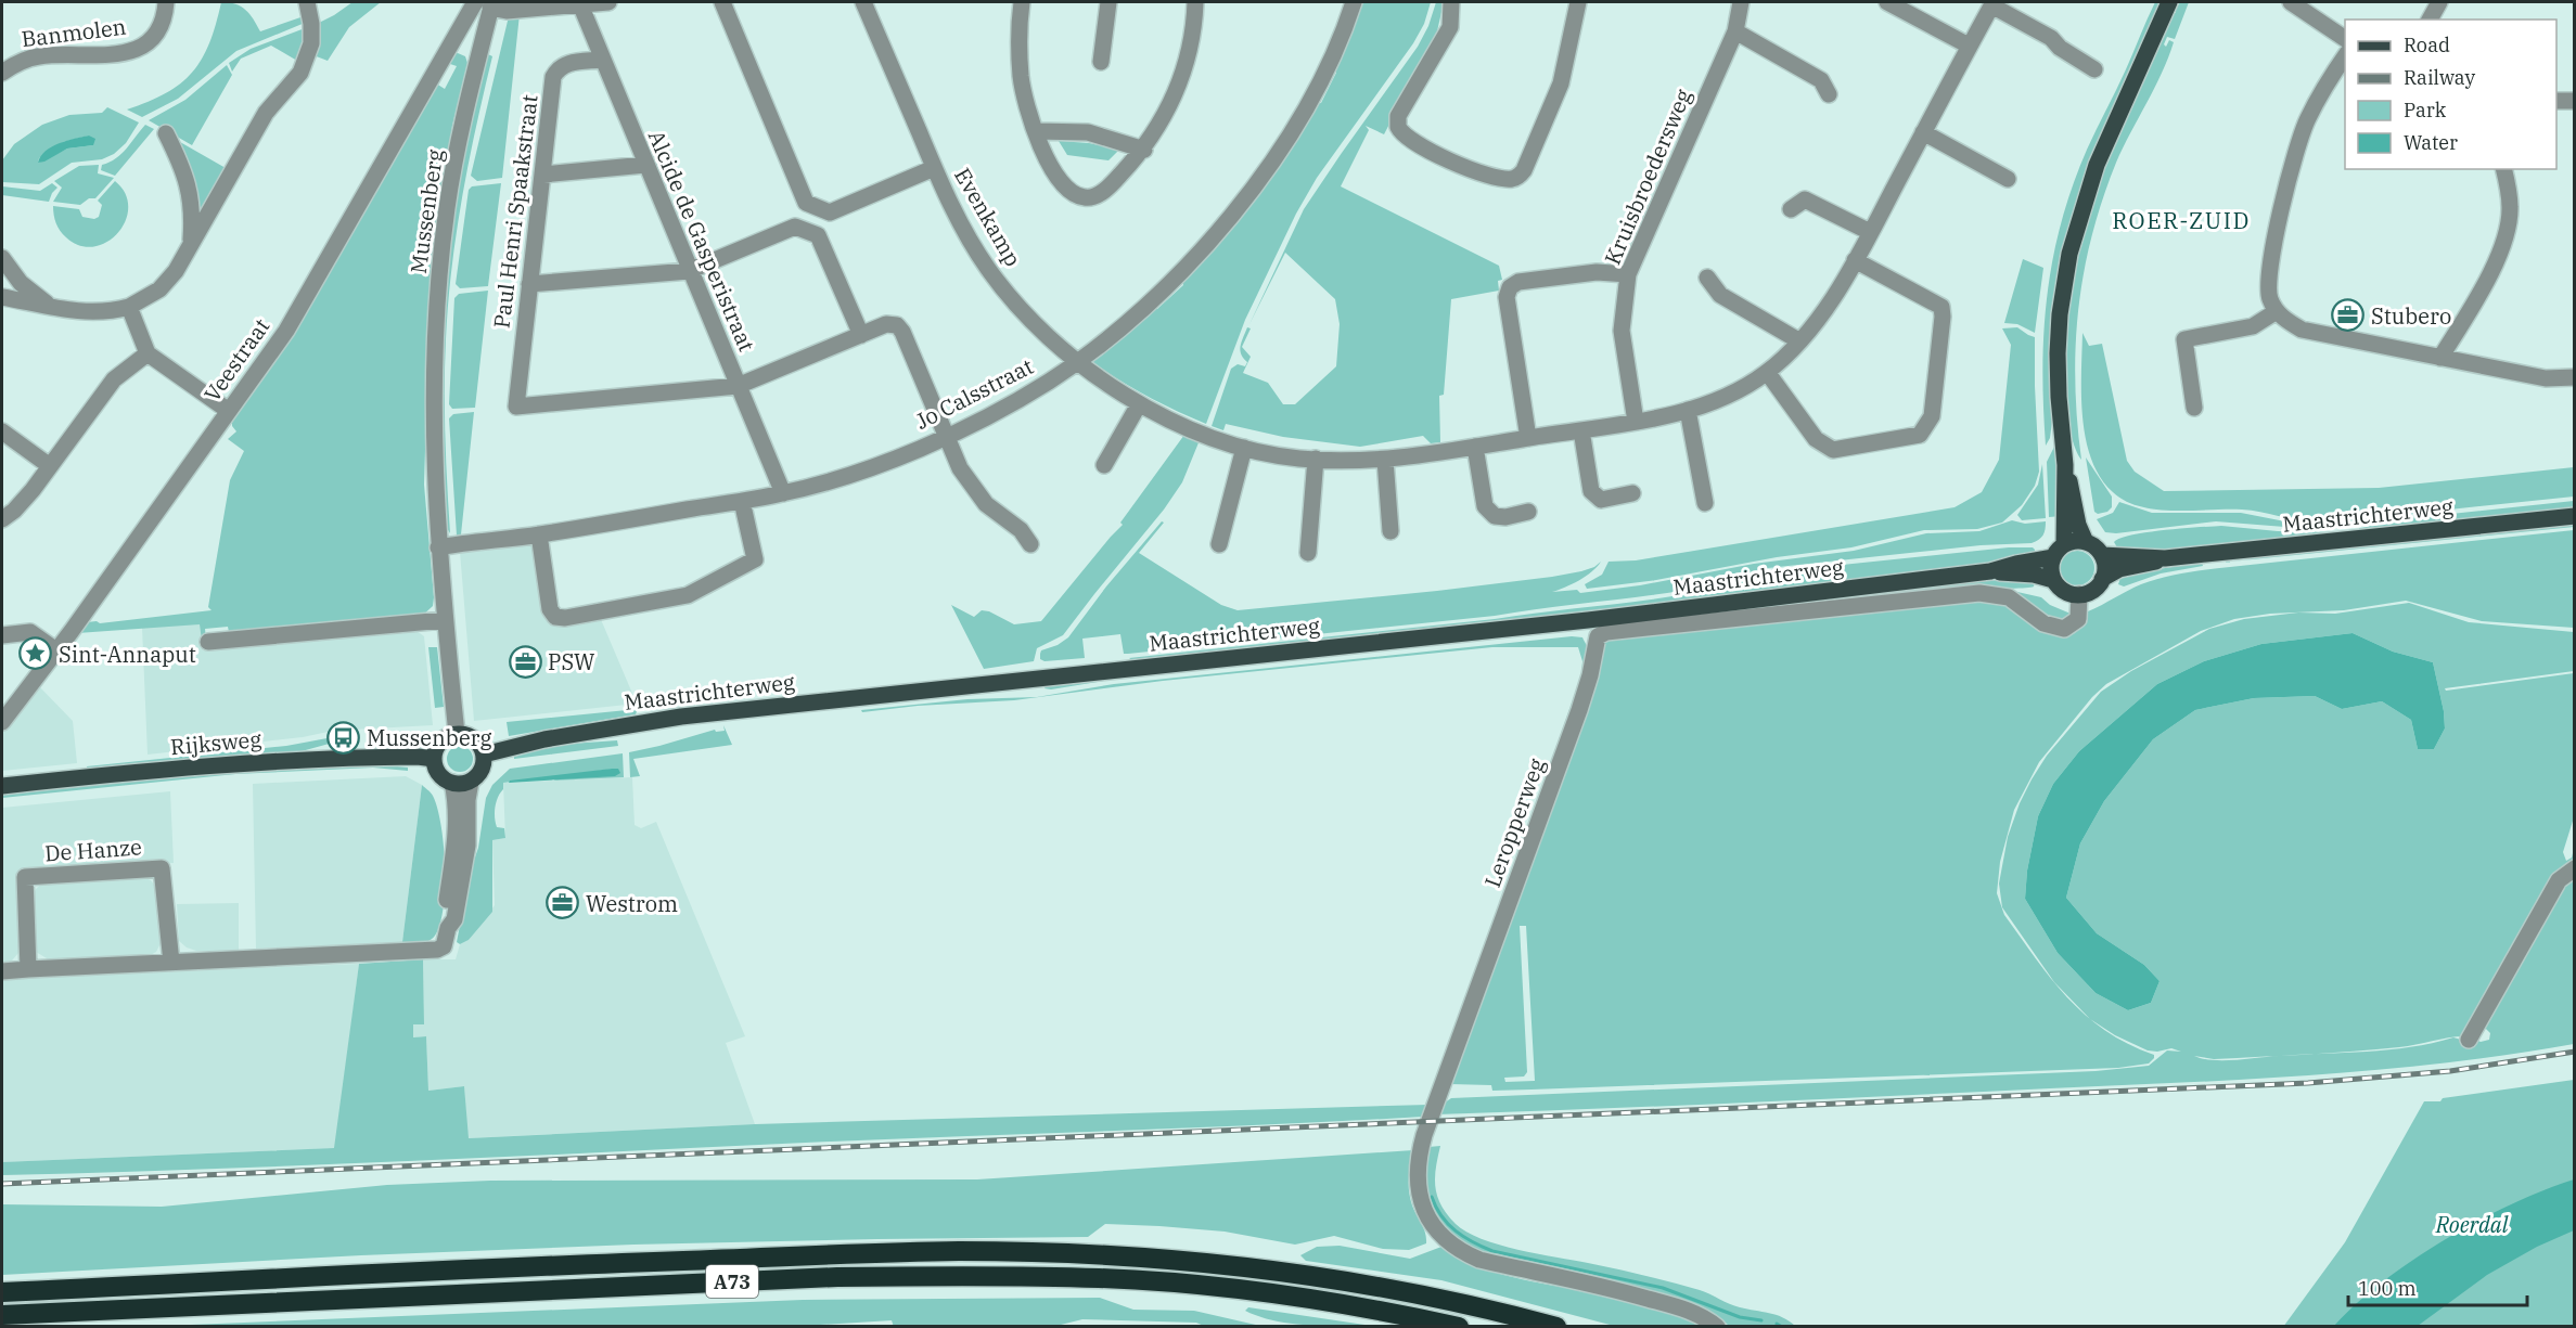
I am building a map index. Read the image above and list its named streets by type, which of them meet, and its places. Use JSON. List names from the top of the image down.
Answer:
{
  "streets": {
    "highway": ["A73"],
    "main road": ["Maastrichterweg", "Rijksweg"],
    "street": [
      "Banmolen",
      "Kruisbroedersweg",
      "Mussenberg",
      "Paul Henri Spaakstraat",
      "Evenkamp",
      "Alcide de Gasperistraat",
      "Veestraat",
      "Jo Calsstraat",
      "Leropperweg",
      "De Hanze"
    ]
  },
  "crossings": [
    ["Kruisbroedersweg", "Evenkamp"],
    ["Mussenberg", "Veestraat"],
    ["Mussenberg", "Jo Calsstraat"],
    ["Mussenberg", "Maastrichterweg"],
    ["Mussenberg", "Rijksweg"],
    ["Paul Henri Spaakstraat", "Alcide de Gasperistraat"],
    ["Evenkamp", "Jo Calsstraat"],
    ["Alcide de Gasperistraat", "Jo Calsstraat"],
    ["Maastrichterweg", "Rijksweg"],
    ["Maastrichterweg", "Leropperweg"]
  ],
  "districts": ["ROER-ZUID"],
  "parks": ["Roerdal"],
  "places": {
    "office": ["Stubero", "PSW", "Westrom"],
    "place": ["Sint-Annaput"],
    "bus stop": ["Mussenberg"]
  },
  "legend": [
    "Road",
    "Railway",
    "Park",
    "Water"
  ],
  "scale_bar": "100 m"
}
